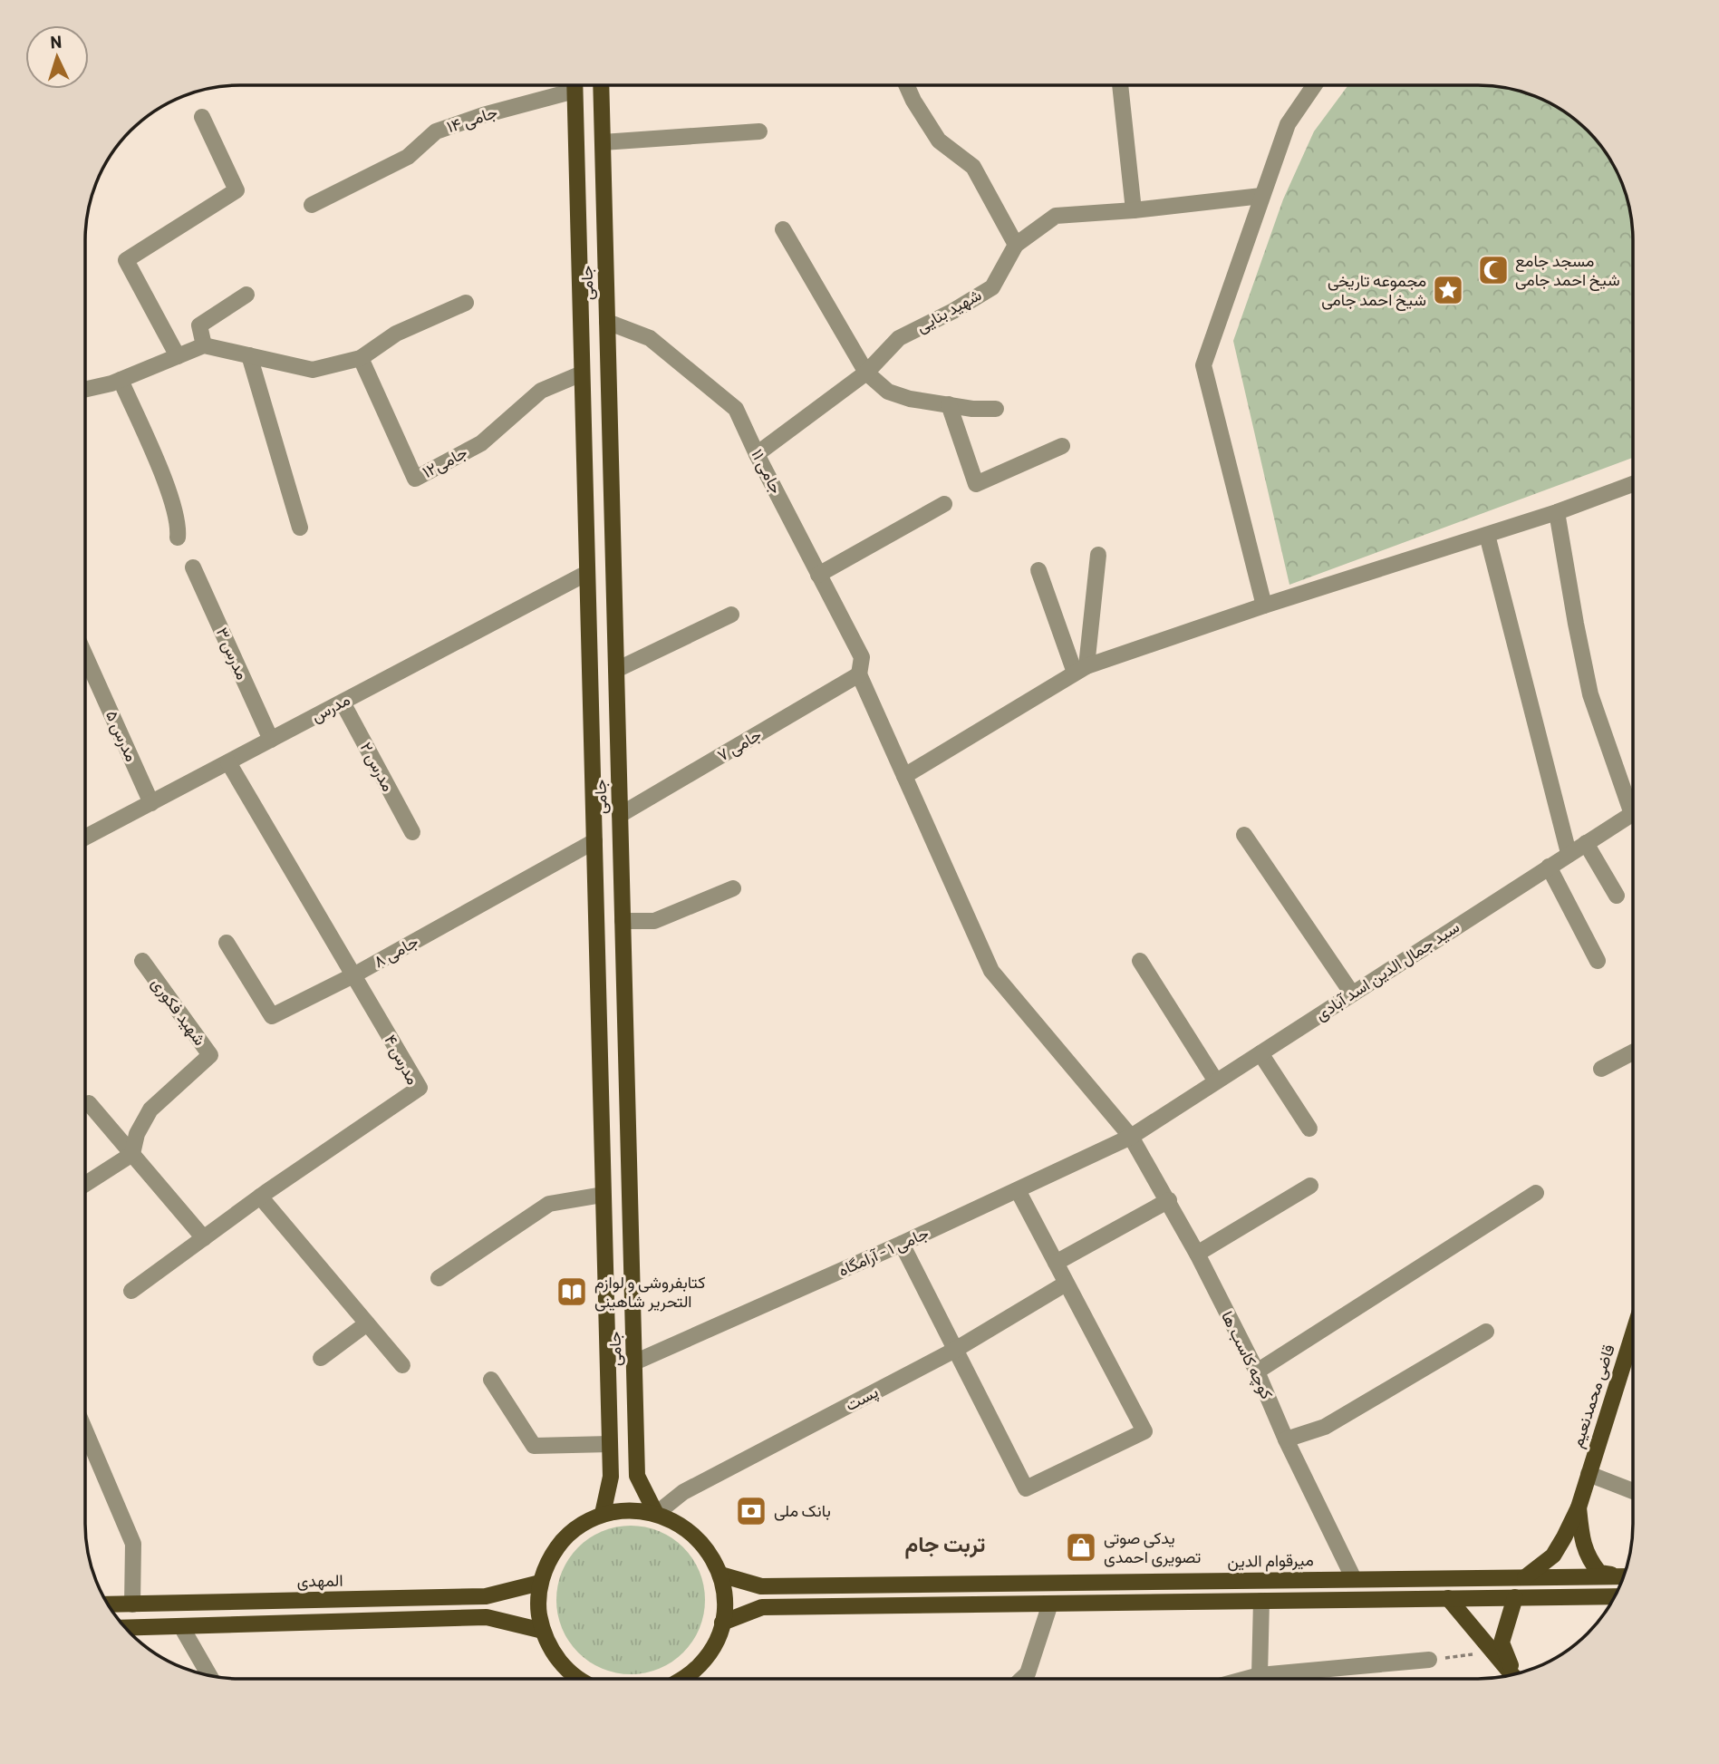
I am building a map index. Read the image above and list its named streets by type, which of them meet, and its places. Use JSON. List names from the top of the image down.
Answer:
{
  "streets": {
    "main road": [
      "جامی",
      "قاضی محمدنعیم",
      "میرقوام الدین",
      "المهدی"
    ],
    "street": [
      "جامی ۱۴",
      "شهید بنایی",
      "جامی۱۲",
      "جامی ۱۱",
      "مدرس ۳",
      "مدرس",
      "مدرس ۵",
      "جامی ۷",
      "مدرس ۲",
      "جامی ۸",
      "سید جمال الدین اسد آبادی",
      "شهید فکوری",
      "مدرس ۴",
      "جامی ۱ - آرامگاه",
      "کوچه کاسب ها",
      "پست"
    ]
  },
  "crossings": [
    ["جامی", "جامی۱۲"],
    ["جامی", "جامی ۱۱"],
    ["جامی", "مدرس"],
    ["جامی", "جامی ۷"],
    ["جامی", "جامی ۸"],
    ["جامی", "جامی ۱ - آرامگاه"],
    ["جامی", "پست"],
    ["شهید بنایی", "جامی ۱۱"],
    ["جامی ۱۱", "جامی ۷"],
    ["جامی ۱۱", "کوچه کاسب ها"],
    ["مدرس ۳", "مدرس"],
    ["مدرس", "مدرس ۵"],
    ["مدرس", "مدرس ۲"],
    ["مدرس", "مدرس ۴"],
    ["جامی ۸", "مدرس ۴"],
    ["سید جمال الدین اسد آبادی", "جامی ۱ - آرامگاه"],
    ["سید جمال الدین اسد آبادی", "کوچه کاسب ها"],
    ["جامی ۱ - آرامگاه", "کوچه کاسب ها"],
    ["کوچه کاسب ها", "میرقوام الدین"],
    ["قاضی محمدنعیم", "میرقوام الدین"]
  ],
  "districts": ["تربت جام"],
  "places": {
    "mosque": ["مسجد جامع شیخ احمد جامی"],
    "place": ["مجموعه تاریخی شیخ احمد جامی"],
    "library": ["کتابفروشی و لوازم التحریر شاهینی"],
    "bank": ["بانک ملی"],
    "shop": ["یدکی صوتی تصویری احمدی"]
  },
  "north": "top"
}
